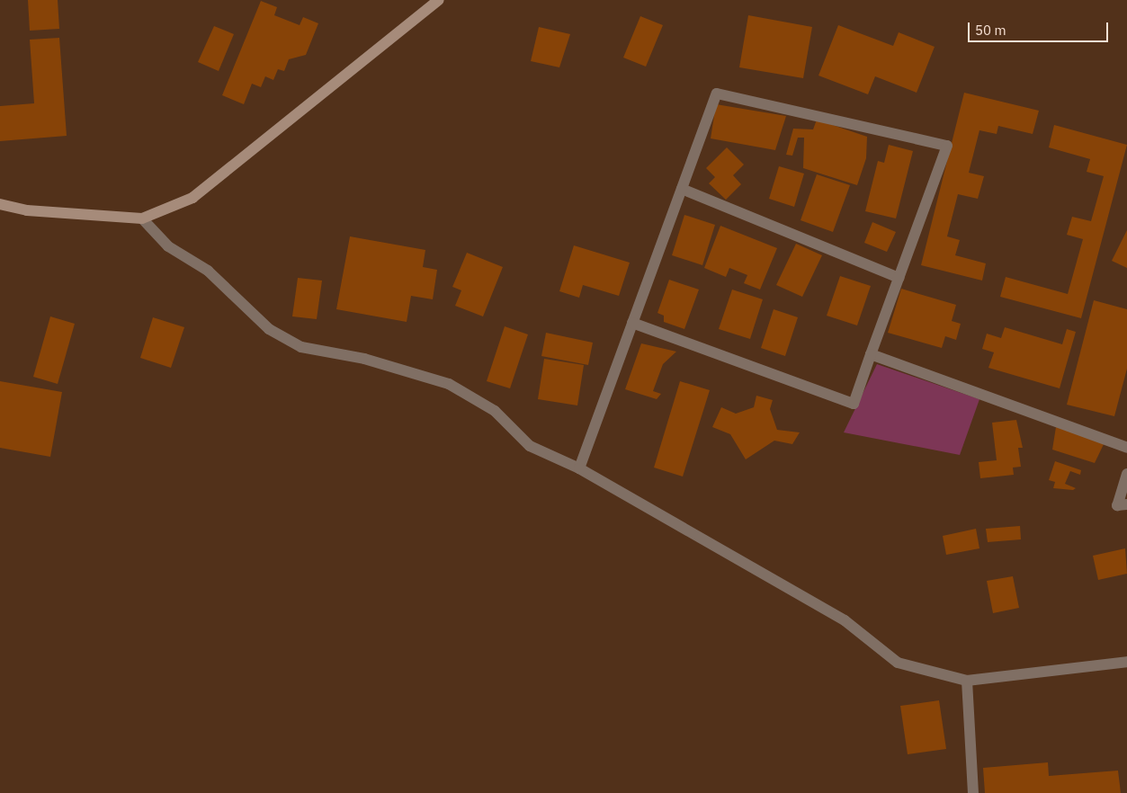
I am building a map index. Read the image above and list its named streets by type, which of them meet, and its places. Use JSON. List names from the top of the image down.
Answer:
{
  "scale_bar": "50 m"
}
